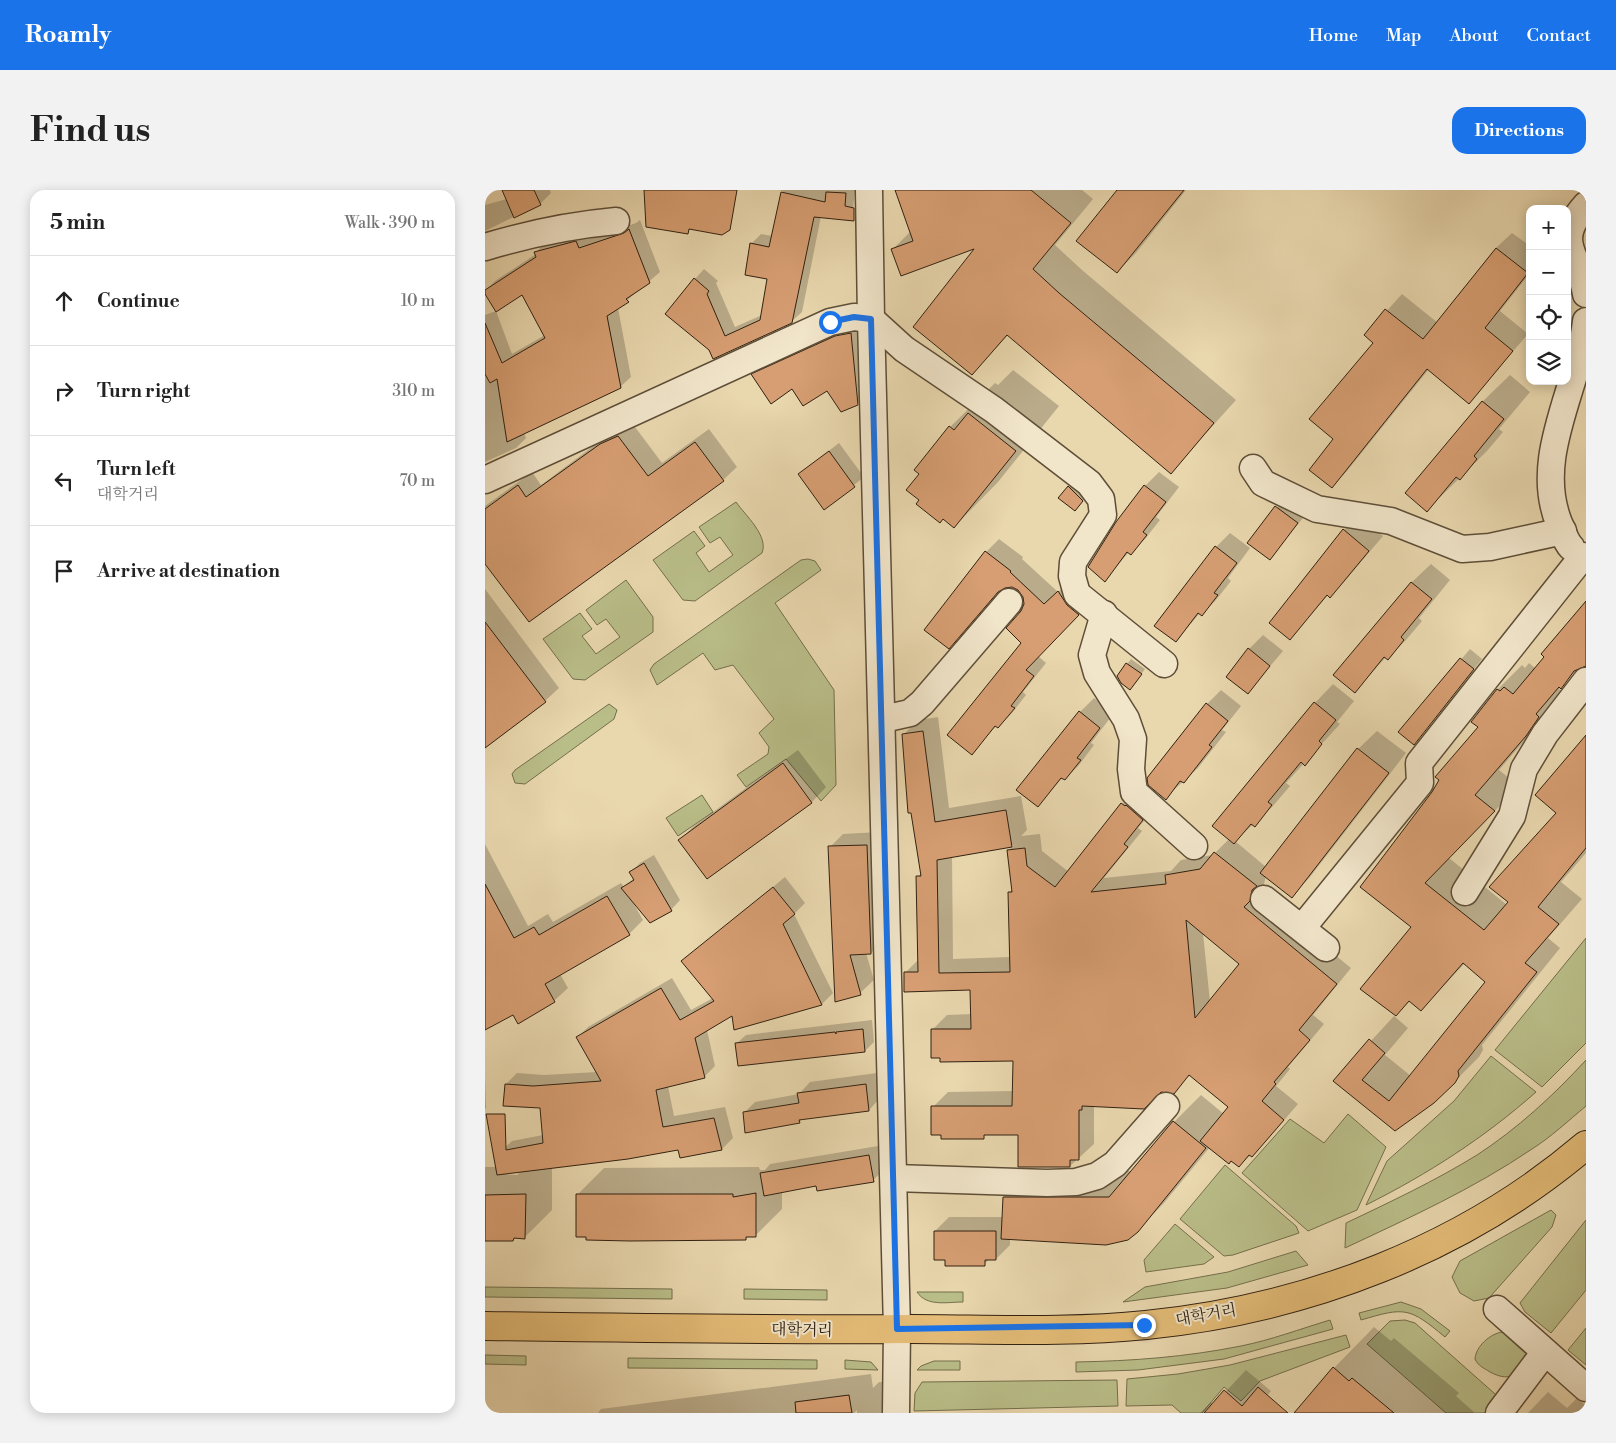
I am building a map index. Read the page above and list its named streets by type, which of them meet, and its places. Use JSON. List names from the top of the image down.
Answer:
{
  "streets": {
    "main road": ["대학거리"]
  },
  "page": {
    "header": "Roamly",
    "nav": [
      "Home",
      "Map",
      "About",
      "Contact"
    ],
    "buttons": "Directions",
    "title": "Find us",
    "heading": ["5 min", "Walk · 390 m"],
    "map_buttons": ["+", "−"],
    "list": [
      ["Continue", "10 m"],
      ["Turn right", "310 m"],
      ["Turn left", "대학거리", "70 m"],
      "Arrive at destination"
    ]
  }
}
